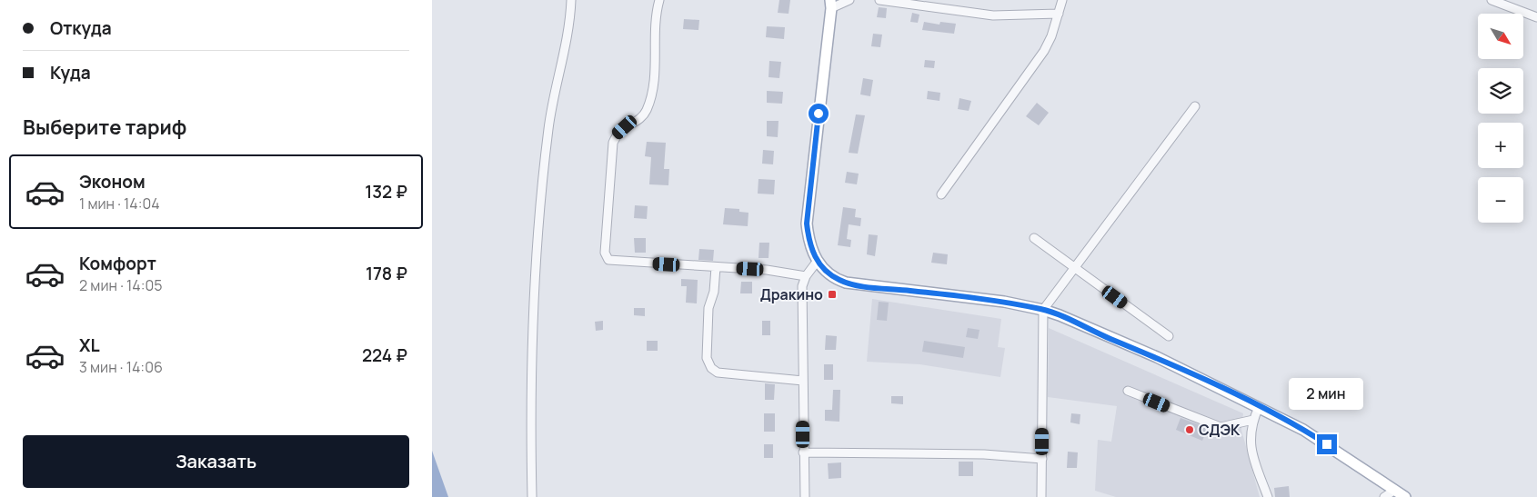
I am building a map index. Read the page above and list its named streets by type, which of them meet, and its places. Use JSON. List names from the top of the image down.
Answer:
{
  "places": {
    "transit": ["Дракино"],
    "other": ["СДЭК"]
  },
  "north": "bottom right",
  "page": {
    "banner": ["Откуда", "Куда"],
    "map_buttons": ["+", "−"],
    "heading": "Выберите тариф",
    "list": [
      {
        "name": "Эконом",
        "note": "1 мин · 14:04",
        "value": "132 ₽"
      },
      {
        "name": "Комфорт",
        "note": "2 мин · 14:05",
        "value": "178 ₽"
      },
      {
        "name": "XL",
        "note": "3 мин · 14:06",
        "value": "224 ₽"
      }
    ],
    "bubble": "2 мин",
    "buttons": "Заказать"
  }
}
